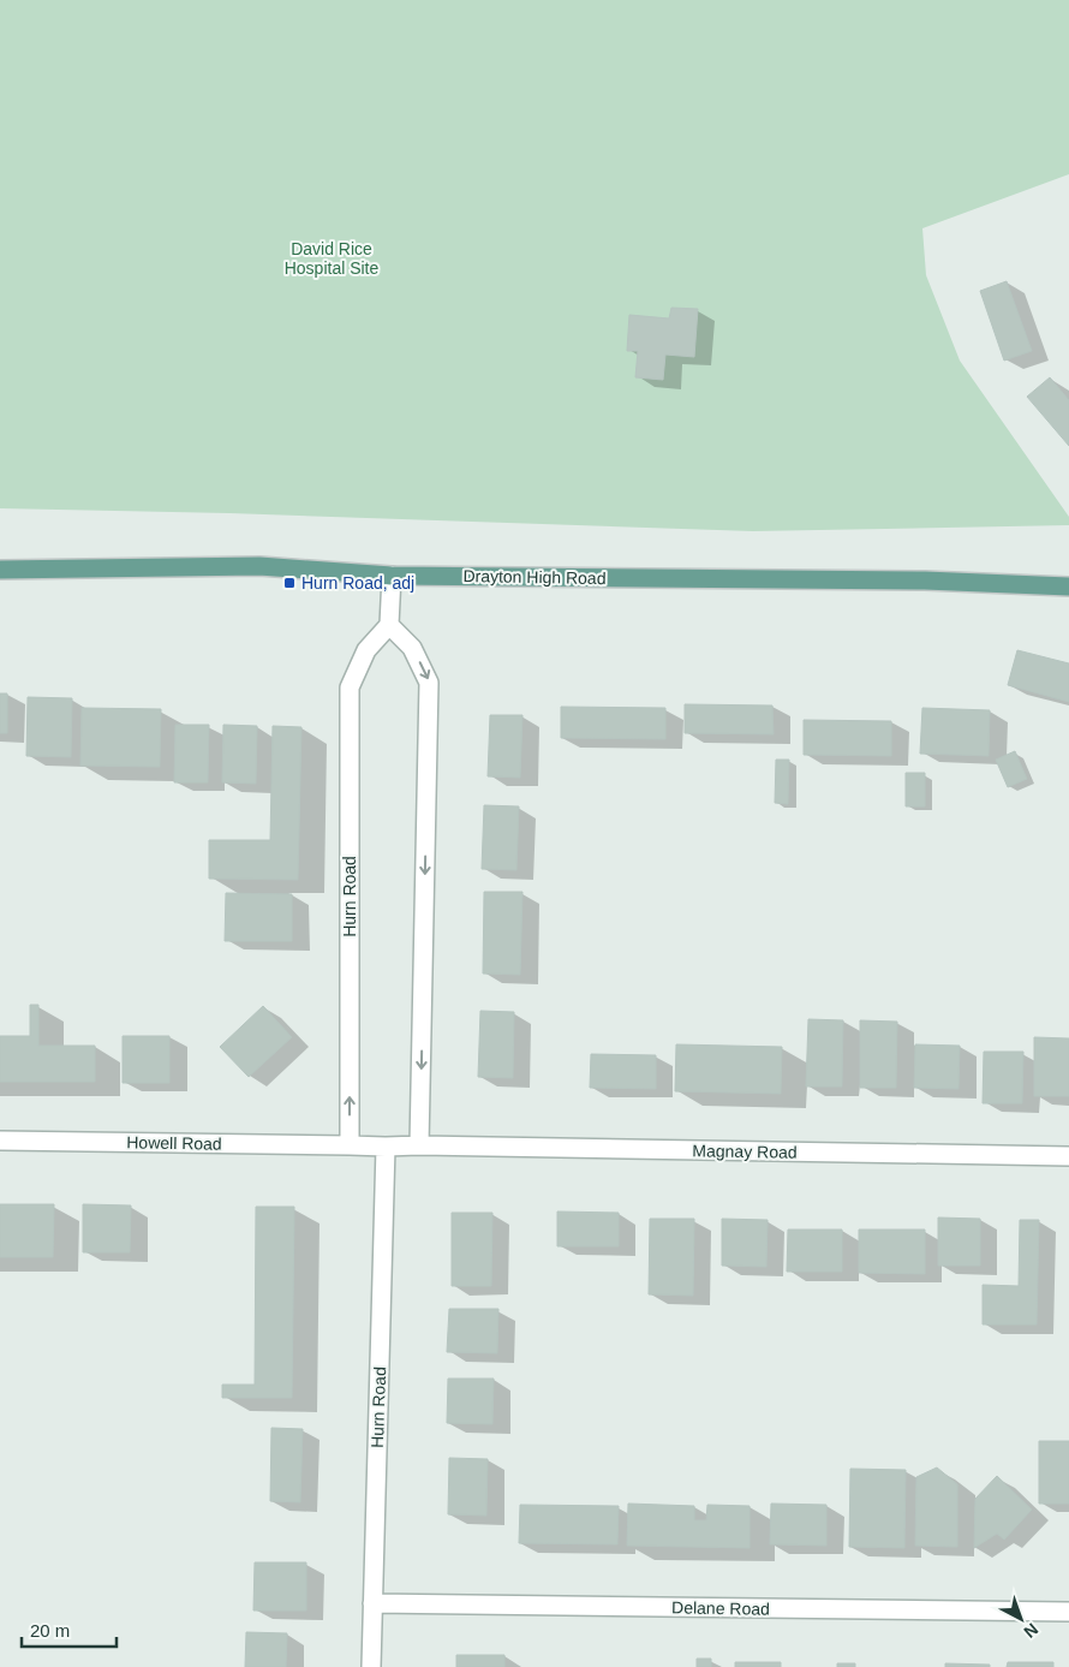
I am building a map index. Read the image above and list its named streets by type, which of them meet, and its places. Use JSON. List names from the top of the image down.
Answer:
{
  "streets": {
    "main road": ["Drayton High Road"],
    "street": [
      "Hurn Road",
      "Howell Road",
      "Magnay Road",
      "Delane Road"
    ]
  },
  "crossings": [
    ["Hurn Road", "Howell Road"],
    ["Hurn Road", "Delane Road"]
  ],
  "parks": ["David Rice Hospital Site"],
  "places": {
    "transit": ["Hurn Road, adj"]
  },
  "scale_bar": "20 m",
  "north": "bottom right"
}
